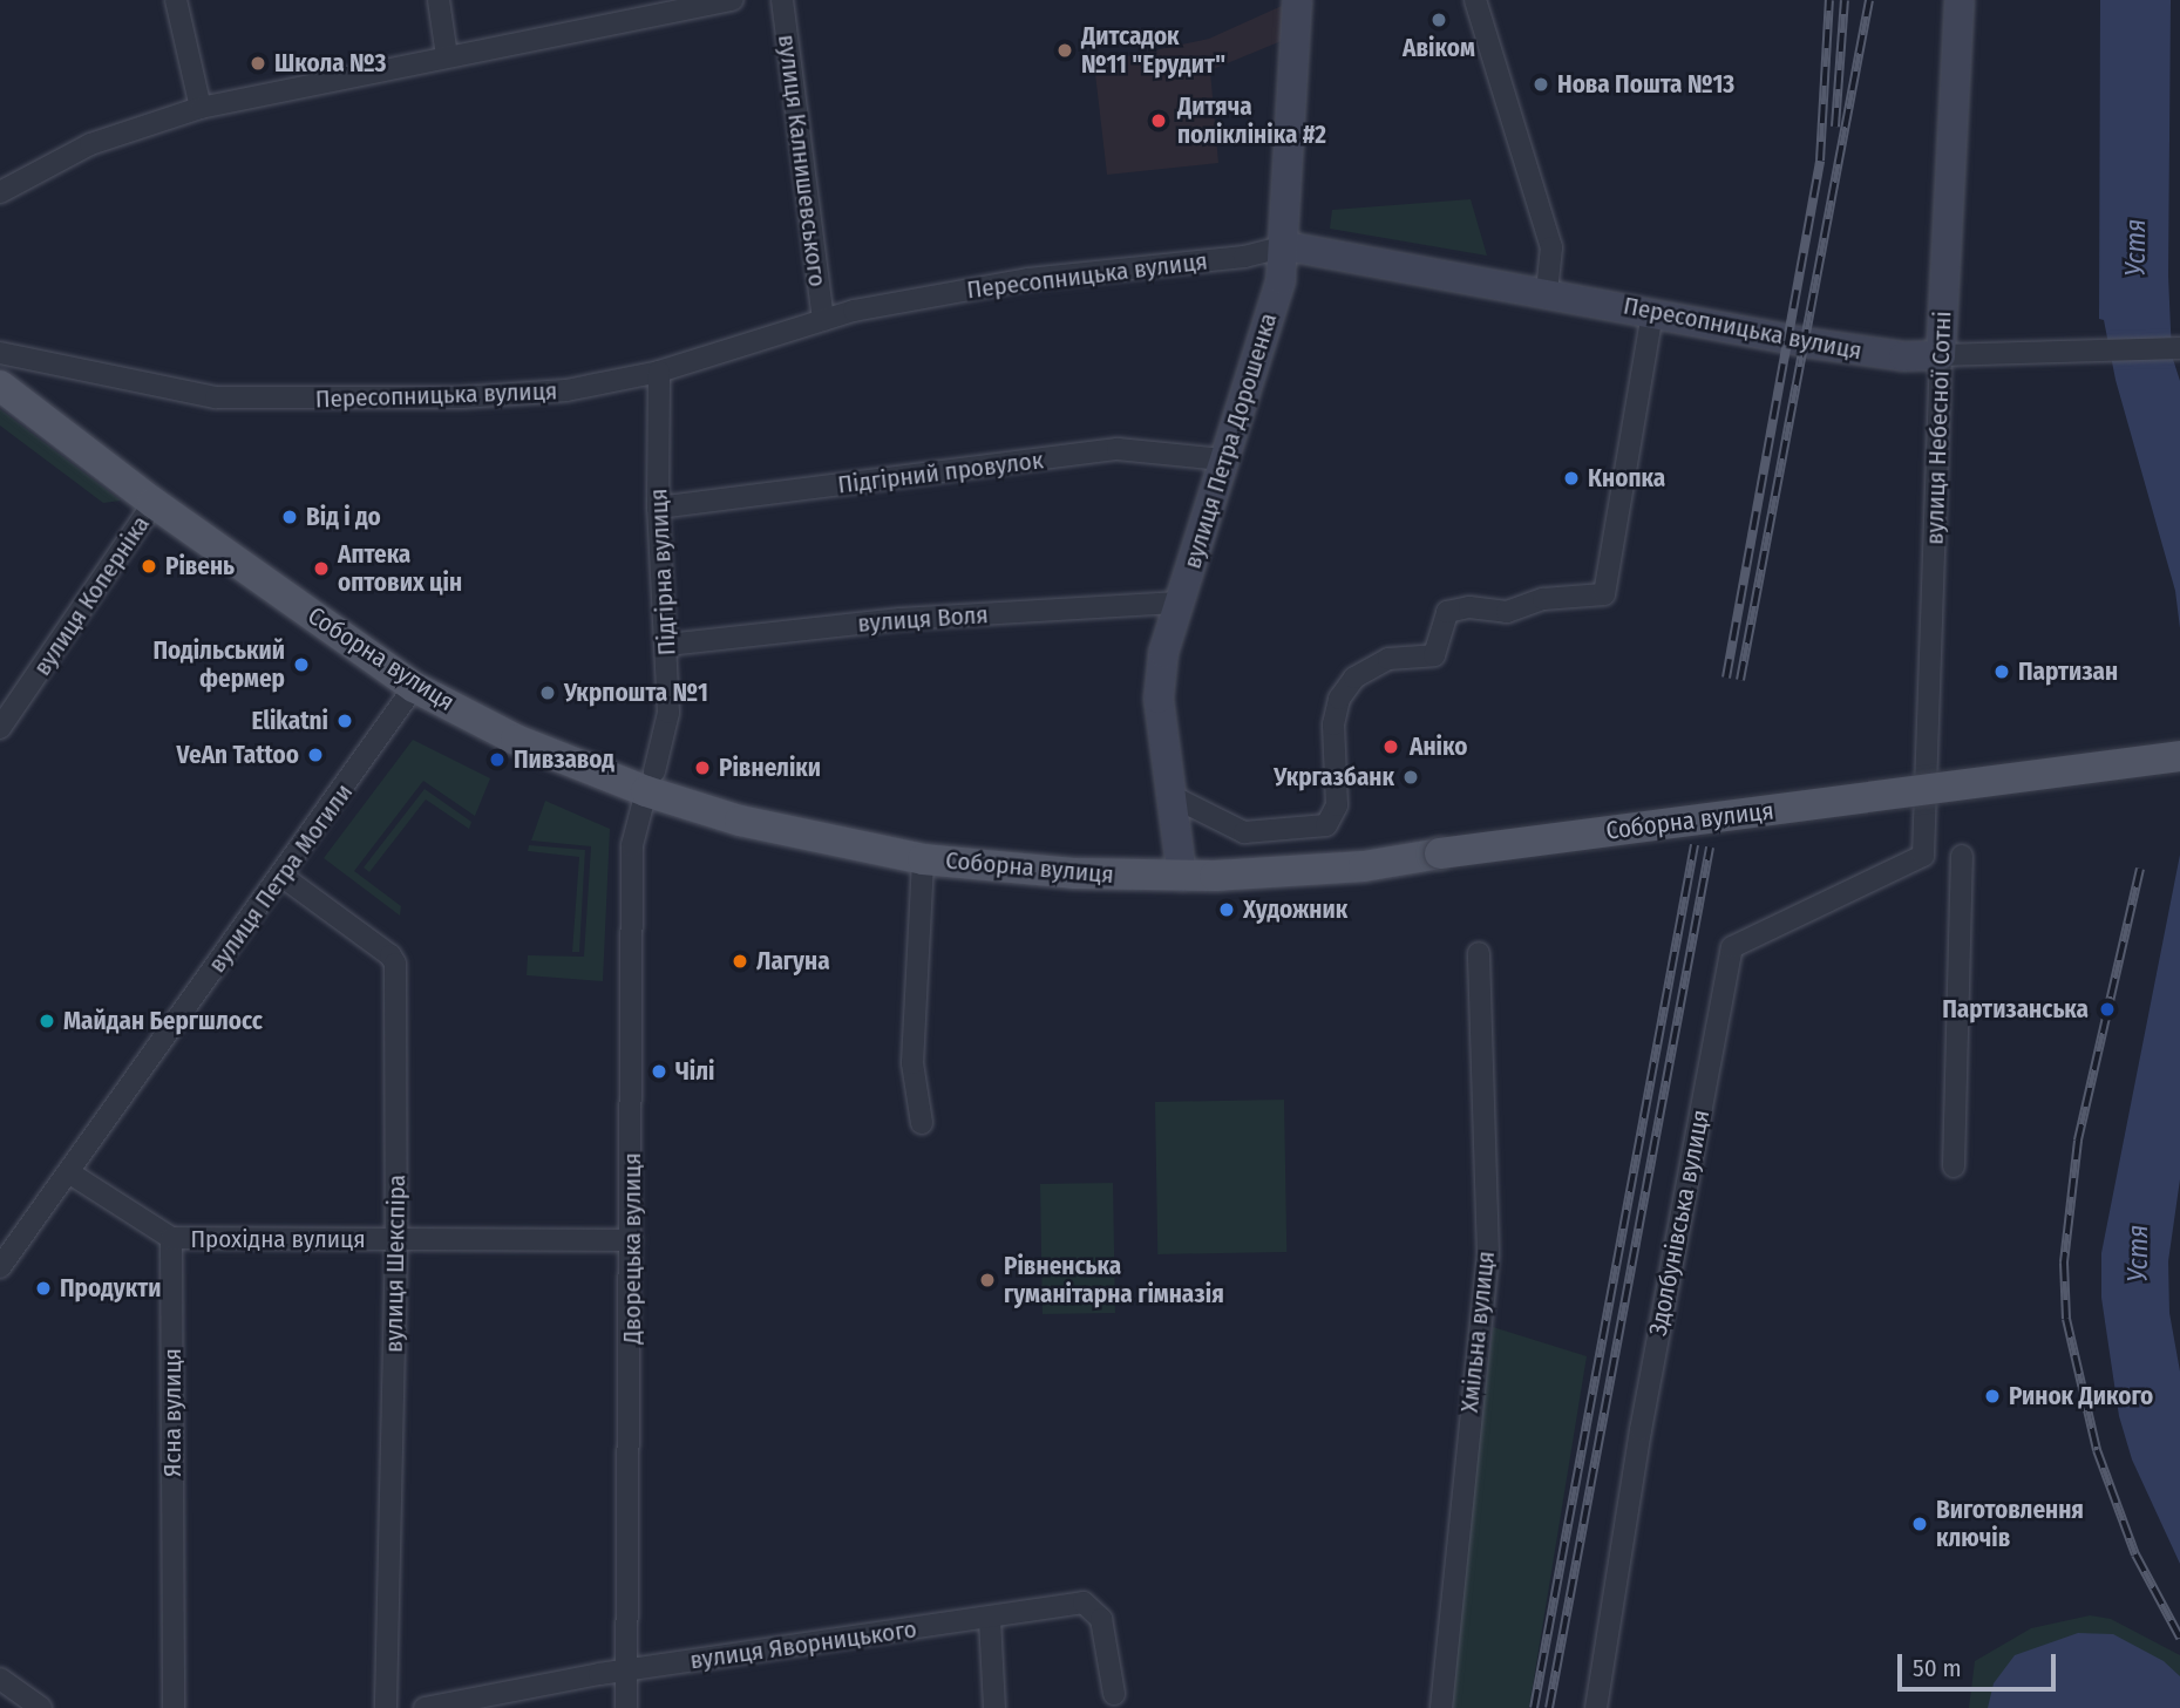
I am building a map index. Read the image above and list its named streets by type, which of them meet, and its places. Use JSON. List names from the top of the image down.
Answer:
{
  "streets": {
    "main road": ["Соборна вулиця"],
    "street": [
      "вулиця Калнишевського",
      "Пересопницька вулиця",
      "вулиця Небесної Сотні",
      "вулиця Петра Дорошенка",
      "Підгірний провулок",
      "Підгірна вулиця",
      "вулиця Коперніка",
      "вулиця Воля",
      "вулиця Петра Могили",
      "Здолбунівська вулиця",
      "Прохідна вулиця",
      "Дворецька вулиця",
      "вулиця Шекспіра",
      "Хмільна вулиця",
      "Ясна вулиця",
      "вулиця Яворницького"
    ]
  },
  "crossings": [
    ["вулиця Калнишевського", "Пересопницька вулиця"],
    ["Пересопницька вулиця", "вулиця Небесної Сотні"],
    ["Пересопницька вулиця", "вулиця Петра Дорошенка"],
    ["Пересопницька вулиця", "Підгірна вулиця"],
    ["вулиця Небесної Сотні", "Здолбунівська вулиця"],
    ["вулиця Петра Дорошенка", "Підгірний провулок"],
    ["вулиця Петра Дорошенка", "вулиця Воля"],
    ["вулиця Петра Дорошенка", "Соборна вулиця"],
    ["Підгірний провулок", "Підгірна вулиця"],
    ["Підгірна вулиця", "вулиця Воля"],
    ["Підгірна вулиця", "Соборна вулиця"],
    ["Підгірна вулиця", "Дворецька вулиця"],
    ["вулиця Коперніка", "Соборна вулиця"],
    ["Соборна вулиця", "вулиця Петра Могили"],
    ["Соборна вулиця", "Дворецька вулиця"],
    ["вулиця Петра Могили", "вулиця Шекспіра"],
    ["Прохідна вулиця", "Дворецька вулиця"],
    ["Прохідна вулиця", "вулиця Шекспіра"],
    ["Прохідна вулиця", "Ясна вулиця"],
    ["Дворецька вулиця", "вулиця Яворницького"]
  ],
  "water": ["Устя"],
  "places": [
    "Авіком",
    "Дитсадок №11 \"Ерудит\"",
    "Школа №3",
    "Нова Пошта №13",
    "Дитяча поліклініка #2",
    "Кнопка",
    "Від і до",
    "Рівень",
    "Аптека оптових цін",
    "Подільський фермер",
    "Партизан",
    "Укрпошта №1",
    "Elikatni",
    "Аніко",
    "VeAn Tattoo",
    "Пивзавод",
    "Рівнеліки",
    "Укргазбанк",
    "Художник",
    "Лагуна",
    "Партизанська",
    "Майдан Бергшлосс",
    "Чілі",
    "Рівненська гуманітарна гімназія",
    "Продукти",
    "Ринок Дикого",
    "Виготовлення ключів"
  ],
  "scale_bar": "50 m"
}
